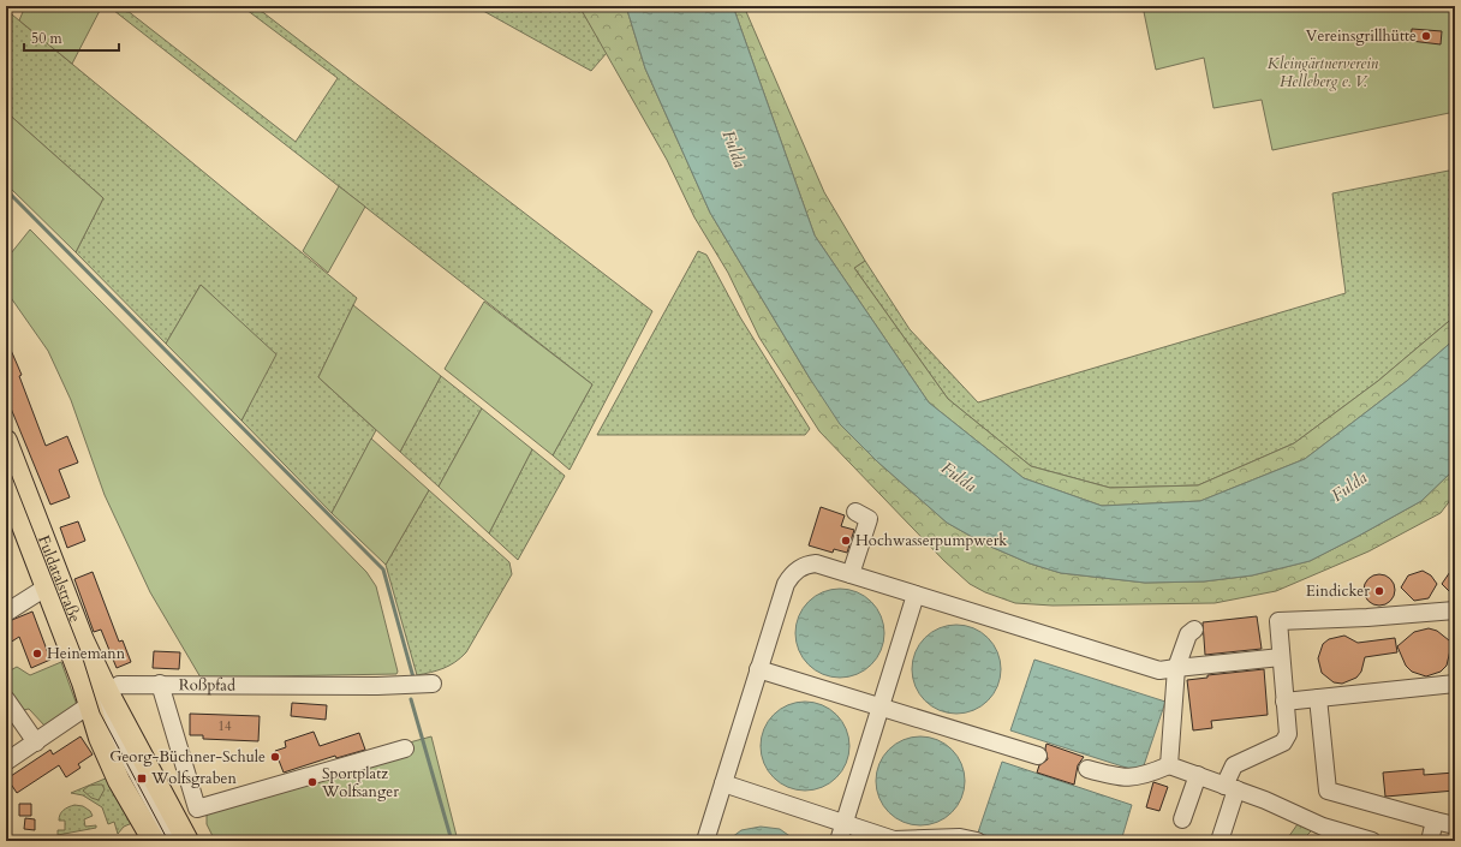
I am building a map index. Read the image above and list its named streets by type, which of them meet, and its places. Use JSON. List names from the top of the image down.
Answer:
{
  "streets": {
    "main road": ["Fuldatalstraße"],
    "street": ["Roßpfad"]
  },
  "crossings": [
    ["Fuldatalstraße", "Roßpfad"]
  ],
  "water": ["Fulda"],
  "parks": ["Kleingärtnerverein Helleberg e. V."],
  "places": {
    "other": [
      "Vereinsgrillhütte",
      "Hochwasserpumpwerk",
      "Eindicker",
      "Heinemann",
      "Georg-Büchner-Schule",
      "Sportplatz Wolfsanger"
    ],
    "transit": ["Wolfsgraben"]
  },
  "house_numbers": ["14"],
  "scale_bar": "50 m"
}
